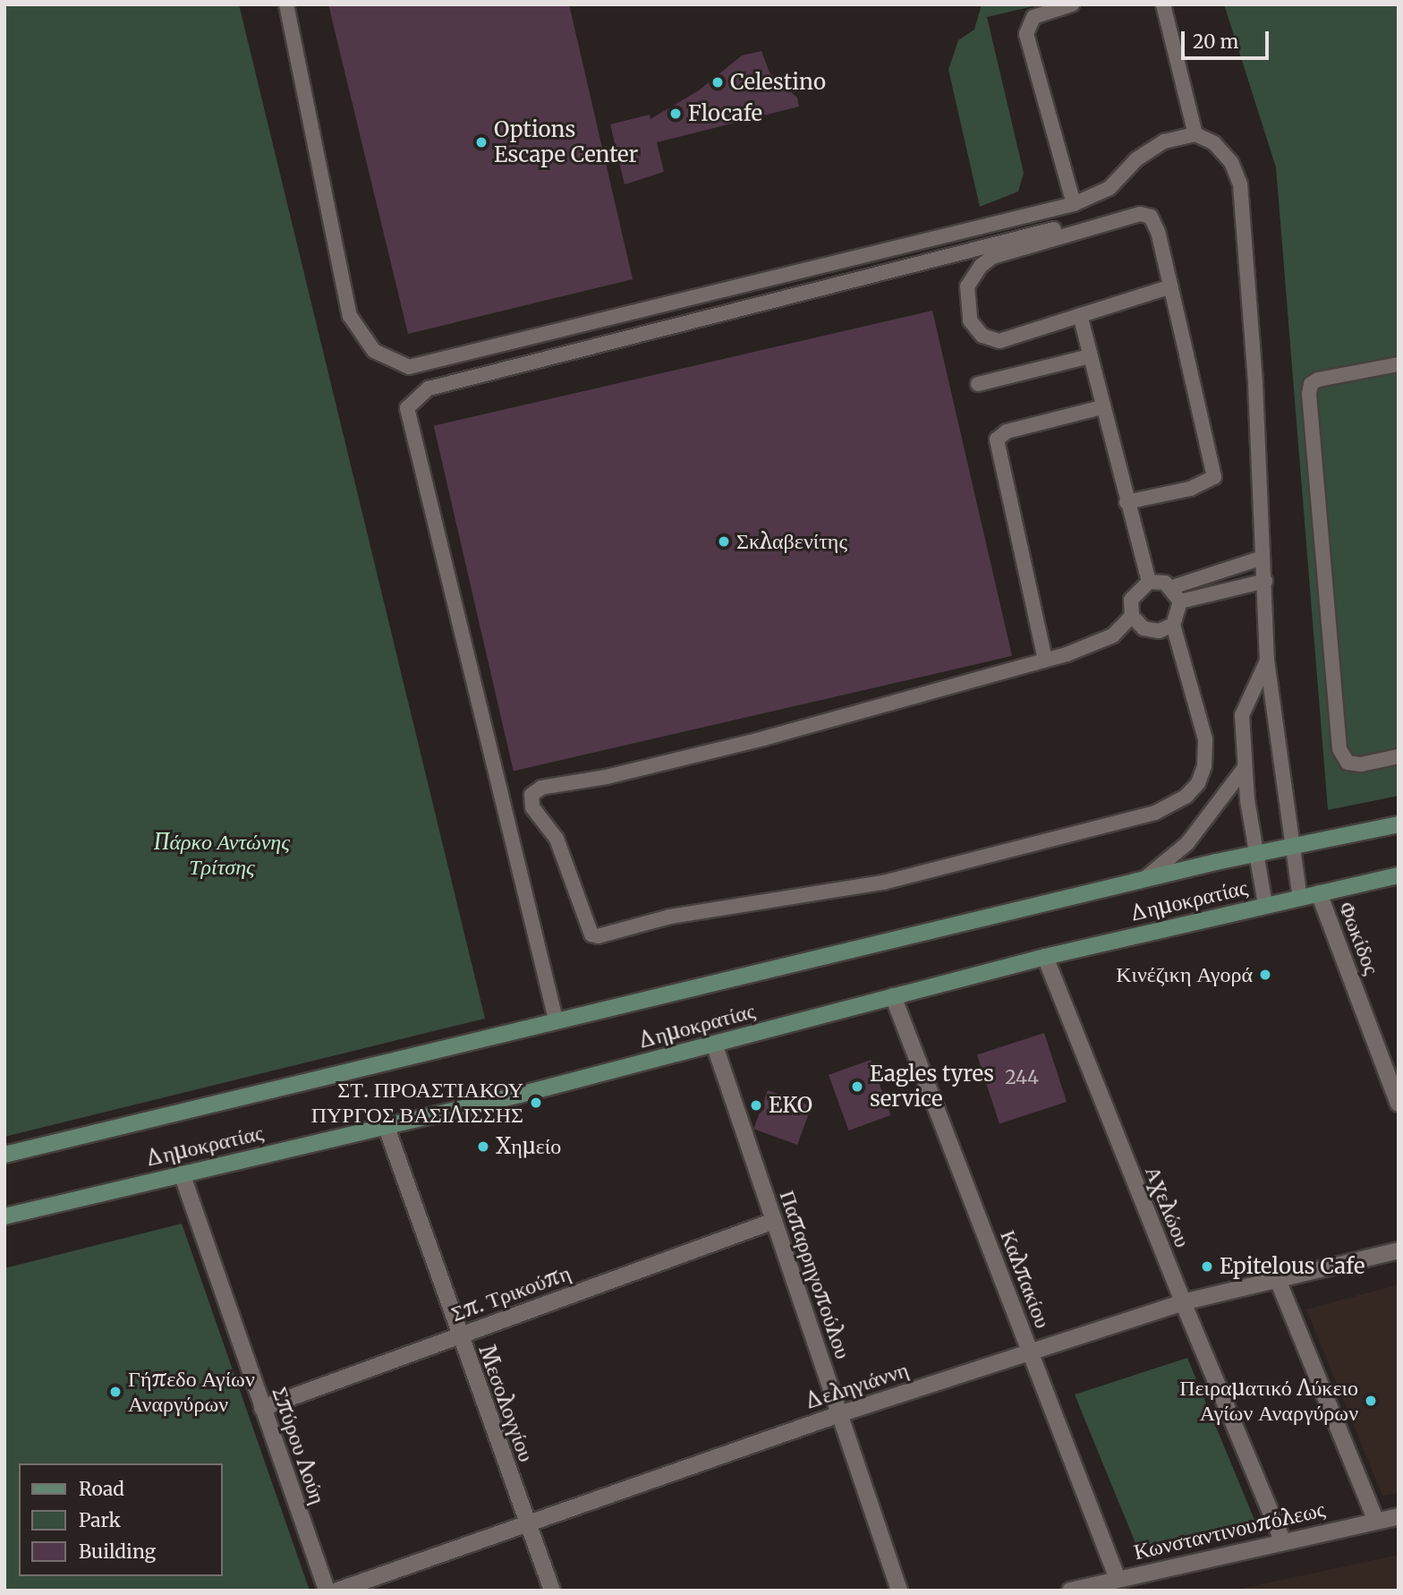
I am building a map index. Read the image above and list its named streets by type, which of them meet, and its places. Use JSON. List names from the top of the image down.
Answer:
{
  "streets": {
    "main road": ["Δημοκρατίας"],
    "street": [
      "Φωκίδος",
      "Αχελώου",
      "Παπαρρηγοπούλου",
      "Καλπακίου",
      "Σπ. Τρικούπη",
      "Δεληγιάννη",
      "Μεσολογγίου",
      "Σπύρου Λούη",
      "Κωνσταντινουπόλεως"
    ]
  },
  "crossings": [
    ["Δημοκρατίας", "Φωκίδος"],
    ["Δημοκρατίας", "Αχελώου"],
    ["Δημοκρατίας", "Παπαρρηγοπούλου"],
    ["Δημοκρατίας", "Καλπακίου"],
    ["Δημοκρατίας", "Μεσολογγίου"],
    ["Δημοκρατίας", "Σπύρου Λούη"],
    ["Αχελώου", "Δεληγιάννη"],
    ["Αχελώου", "Κωνσταντινουπόλεως"],
    ["Παπαρρηγοπούλου", "Σπ. Τρικούπη"],
    ["Παπαρρηγοπούλου", "Δεληγιάννη"],
    ["Καλπακίου", "Δεληγιάννη"],
    ["Καλπακίου", "Κωνσταντινουπόλεως"],
    ["Σπ. Τρικούπη", "Μεσολογγίου"],
    ["Σπ. Τρικούπη", "Σπύρου Λούη"],
    ["Δεληγιάννη", "Μεσολογγίου"]
  ],
  "parks": ["Πάρκο Αντώνης Τρίτσης"],
  "places": [
    "Celestino",
    "Flocafe",
    "Options Escape Center",
    "Σκλαβενίτης",
    "Κινέζικη Αγορά",
    "Eagles tyres service",
    "ΣΤ. ΠΡΟΑΣΤΙΑΚΟΥ ΠΥΡΓΟΣ ΒΑΣΙΛΙΣΣΗΣ",
    "EKO",
    "Χημείο",
    "Epitelous Cafe",
    "Γήπεδο Αγίων Αναργύρων",
    "Πειραματικό Λύκειο Αγίων Αναργύρων"
  ],
  "house_numbers": ["244"],
  "legend": ["Road", "Park", "Building"],
  "scale_bar": "20 m"
}
